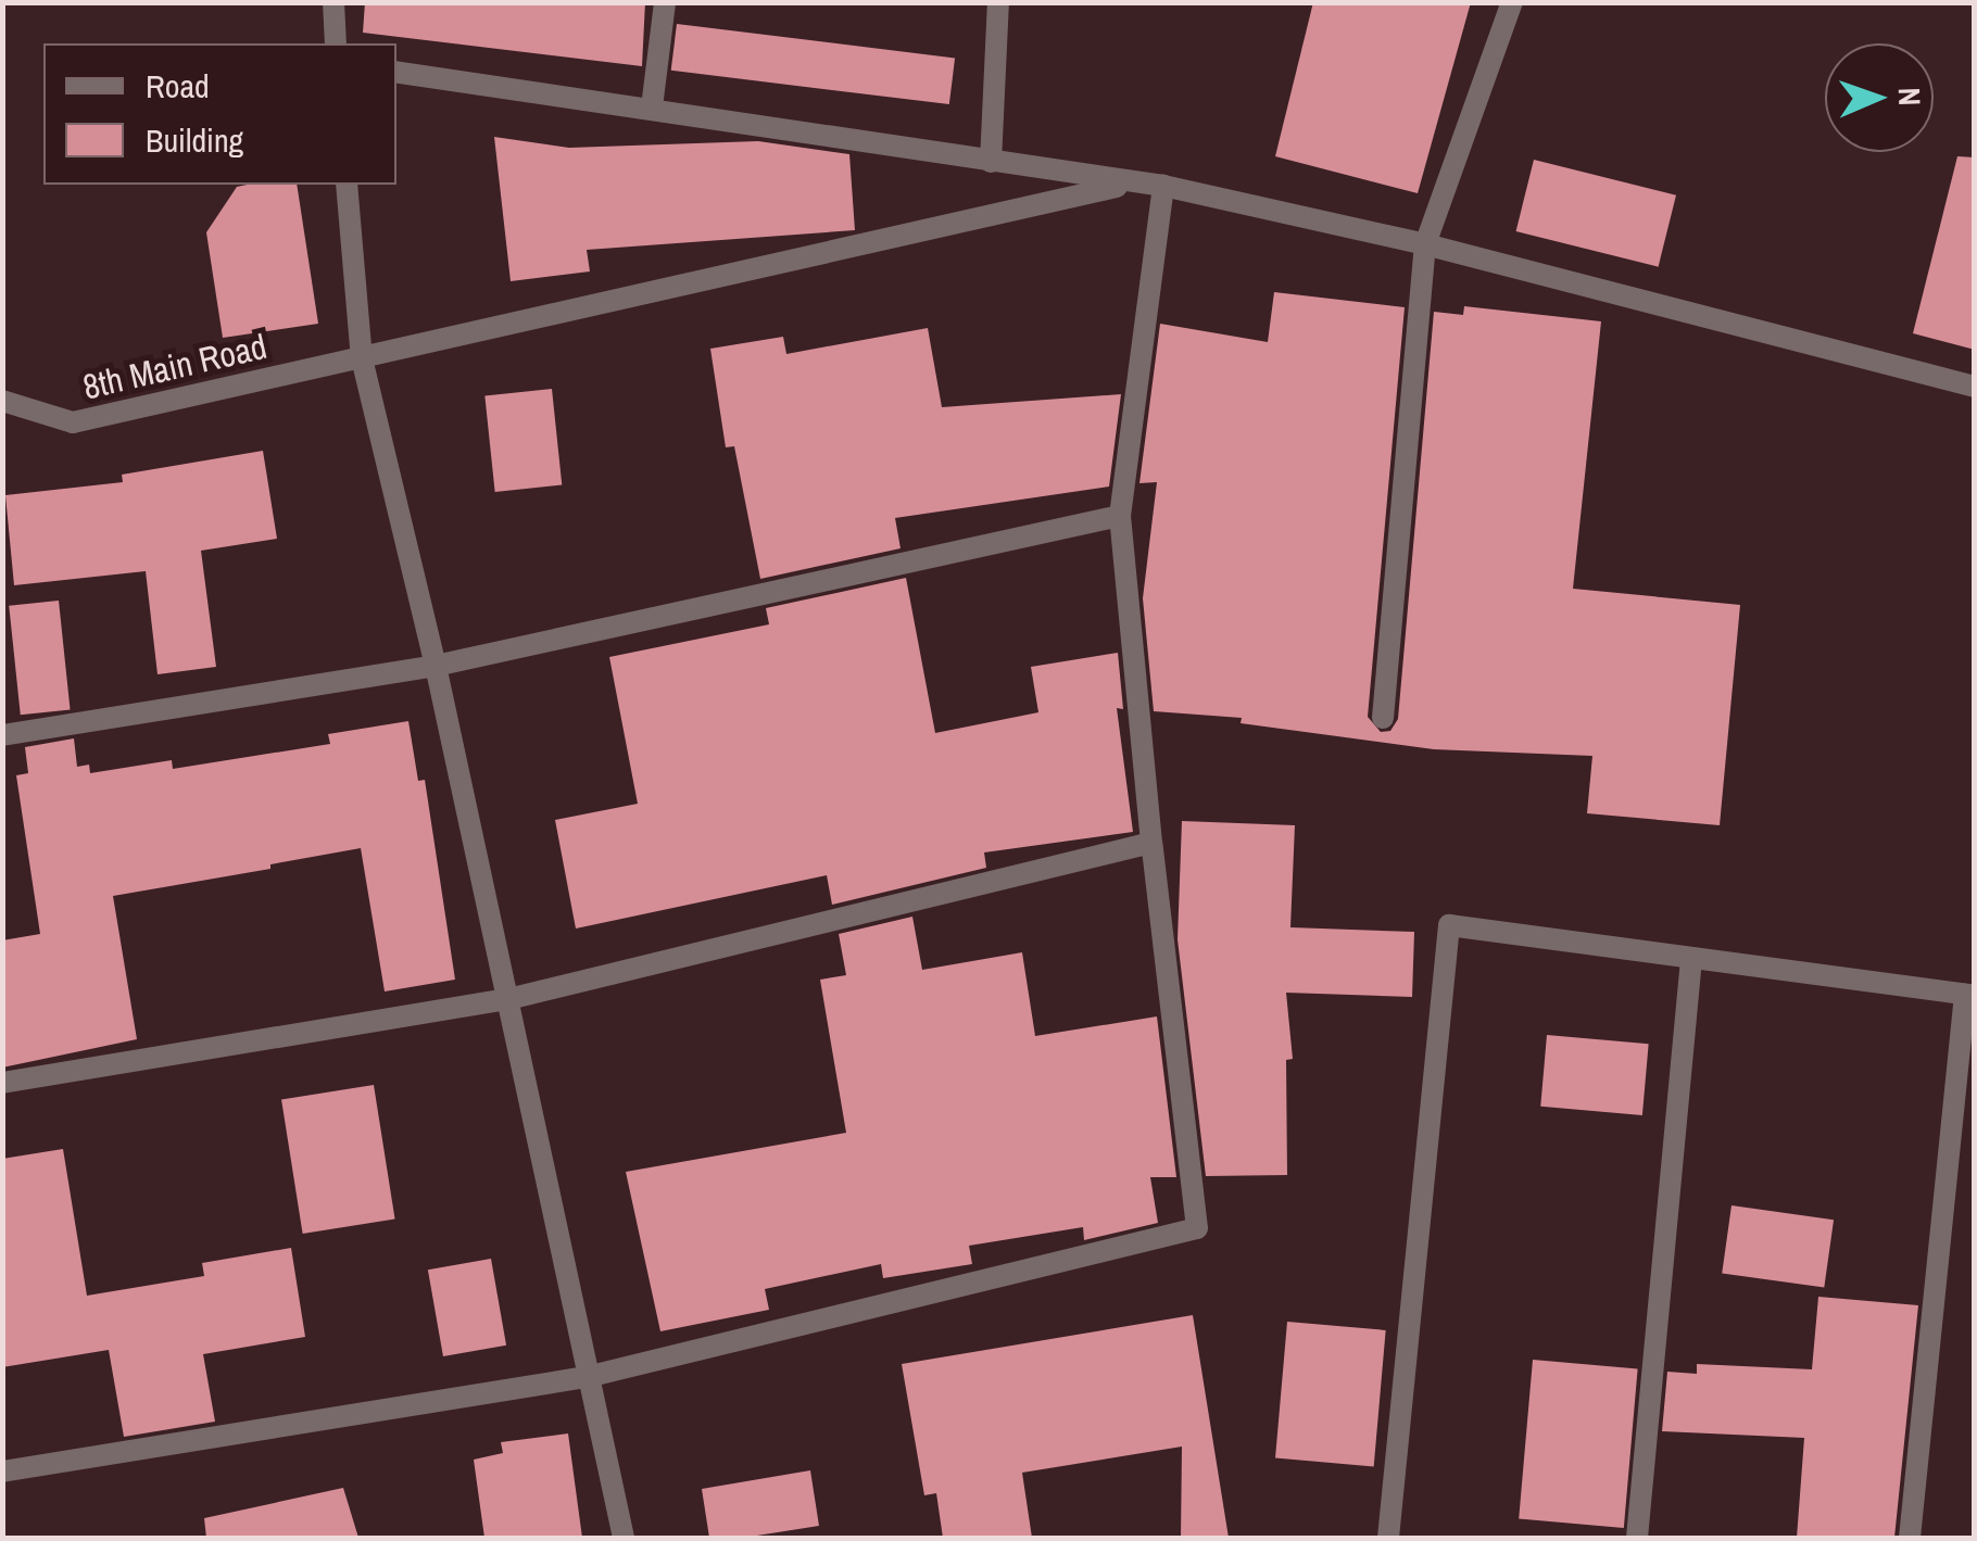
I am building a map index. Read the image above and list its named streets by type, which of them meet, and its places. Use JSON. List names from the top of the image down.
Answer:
{
  "streets": {
    "street": ["8th Main Road"]
  },
  "legend": ["Road", "Building"],
  "north": "right"
}
